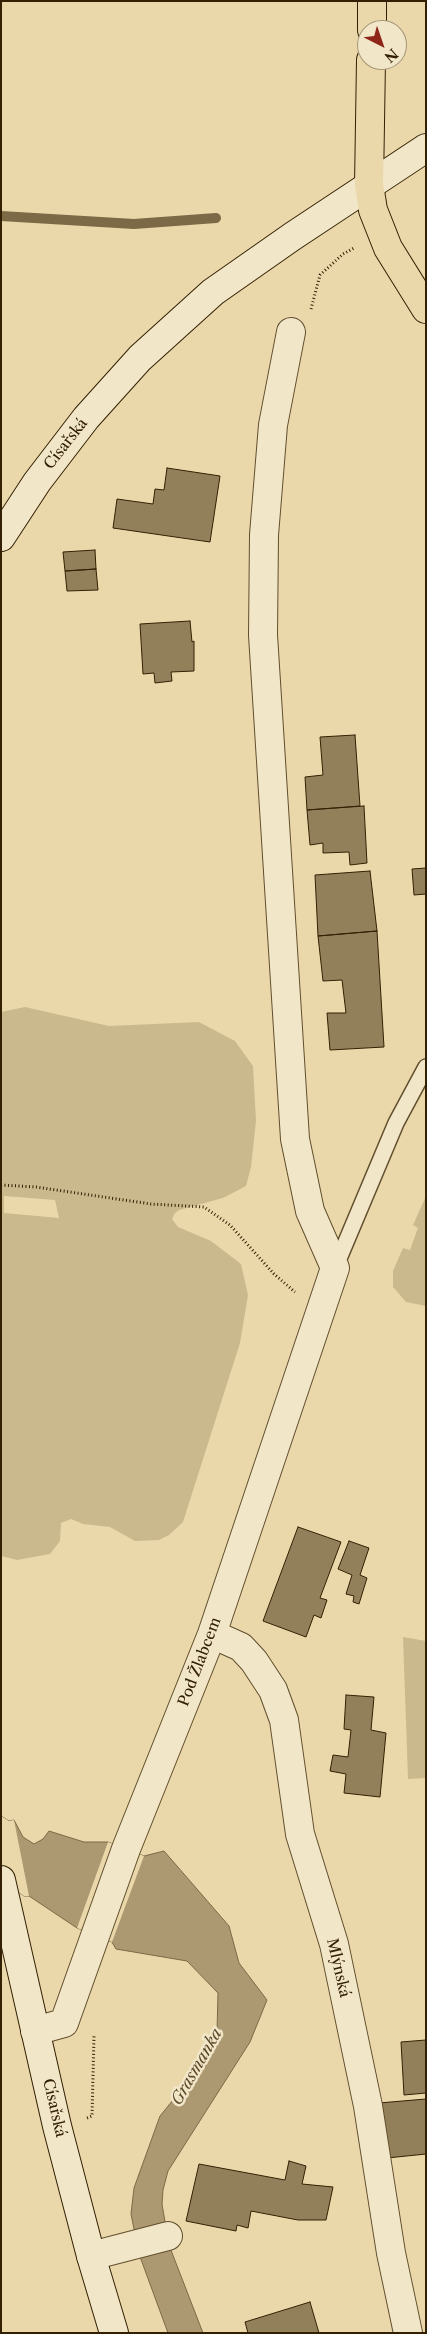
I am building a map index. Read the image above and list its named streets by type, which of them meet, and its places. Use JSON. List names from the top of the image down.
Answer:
{
  "streets": {
    "street": ["Císařská", "Pod Žlabcem", "Mlýnská"]
  },
  "crossings": [
    ["Císařská", "Pod Žlabcem"],
    ["Pod Žlabcem", "Mlýnská"]
  ],
  "water": ["Grasmanka"],
  "north": "bottom right"
}
